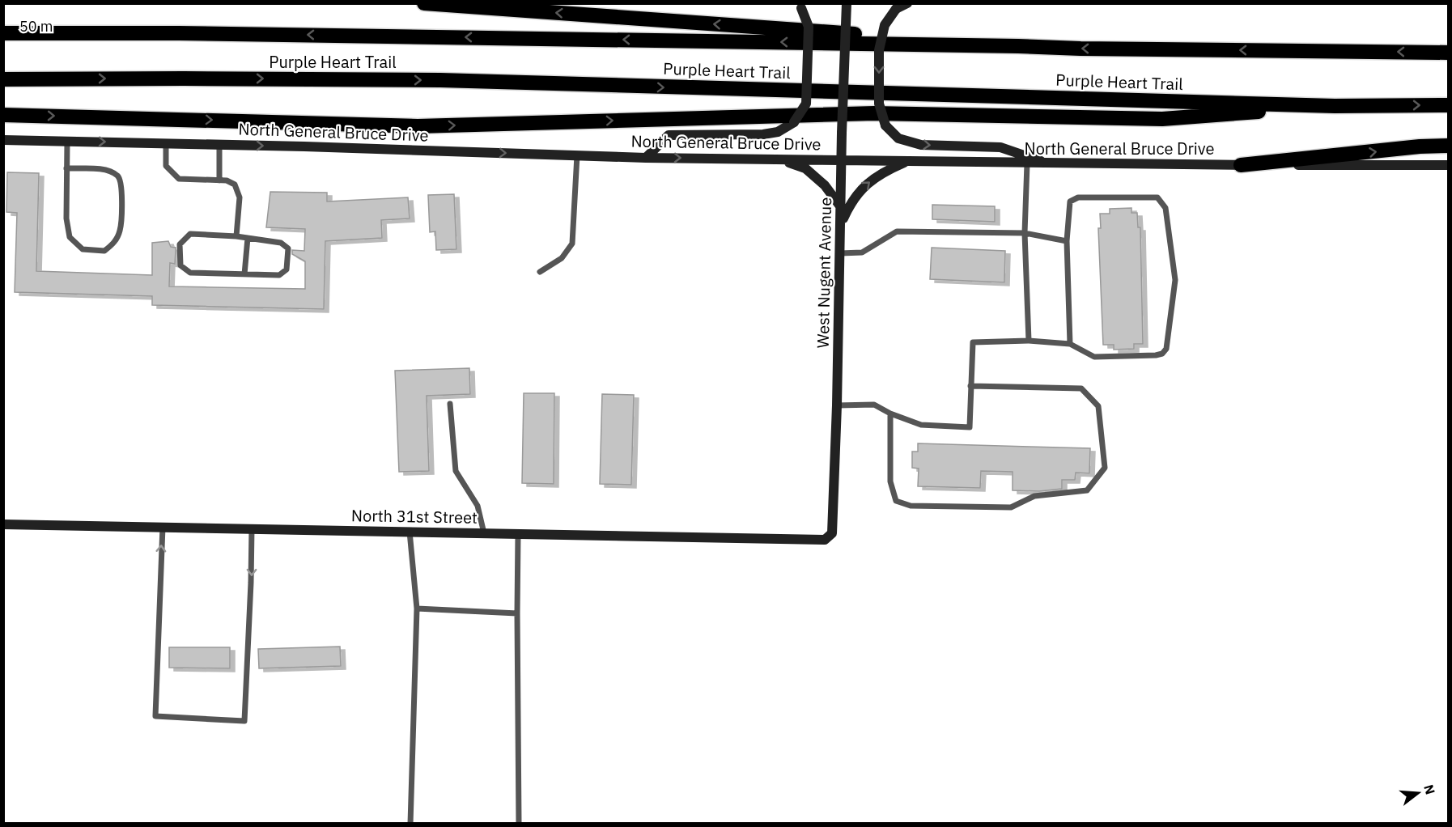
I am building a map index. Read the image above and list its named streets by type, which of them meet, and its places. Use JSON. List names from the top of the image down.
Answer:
{
  "streets": {
    "highway": ["Purple Heart Trail"],
    "main road": ["North General Bruce Drive", "West Nugent Avenue", "North 31st Street"]
  },
  "crossings": [
    ["North General Bruce Drive", "West Nugent Avenue"],
    ["West Nugent Avenue", "North 31st Street"]
  ],
  "one_way": ["North General Bruce Drive"],
  "scale_bar": "50 m",
  "north": "right"
}
